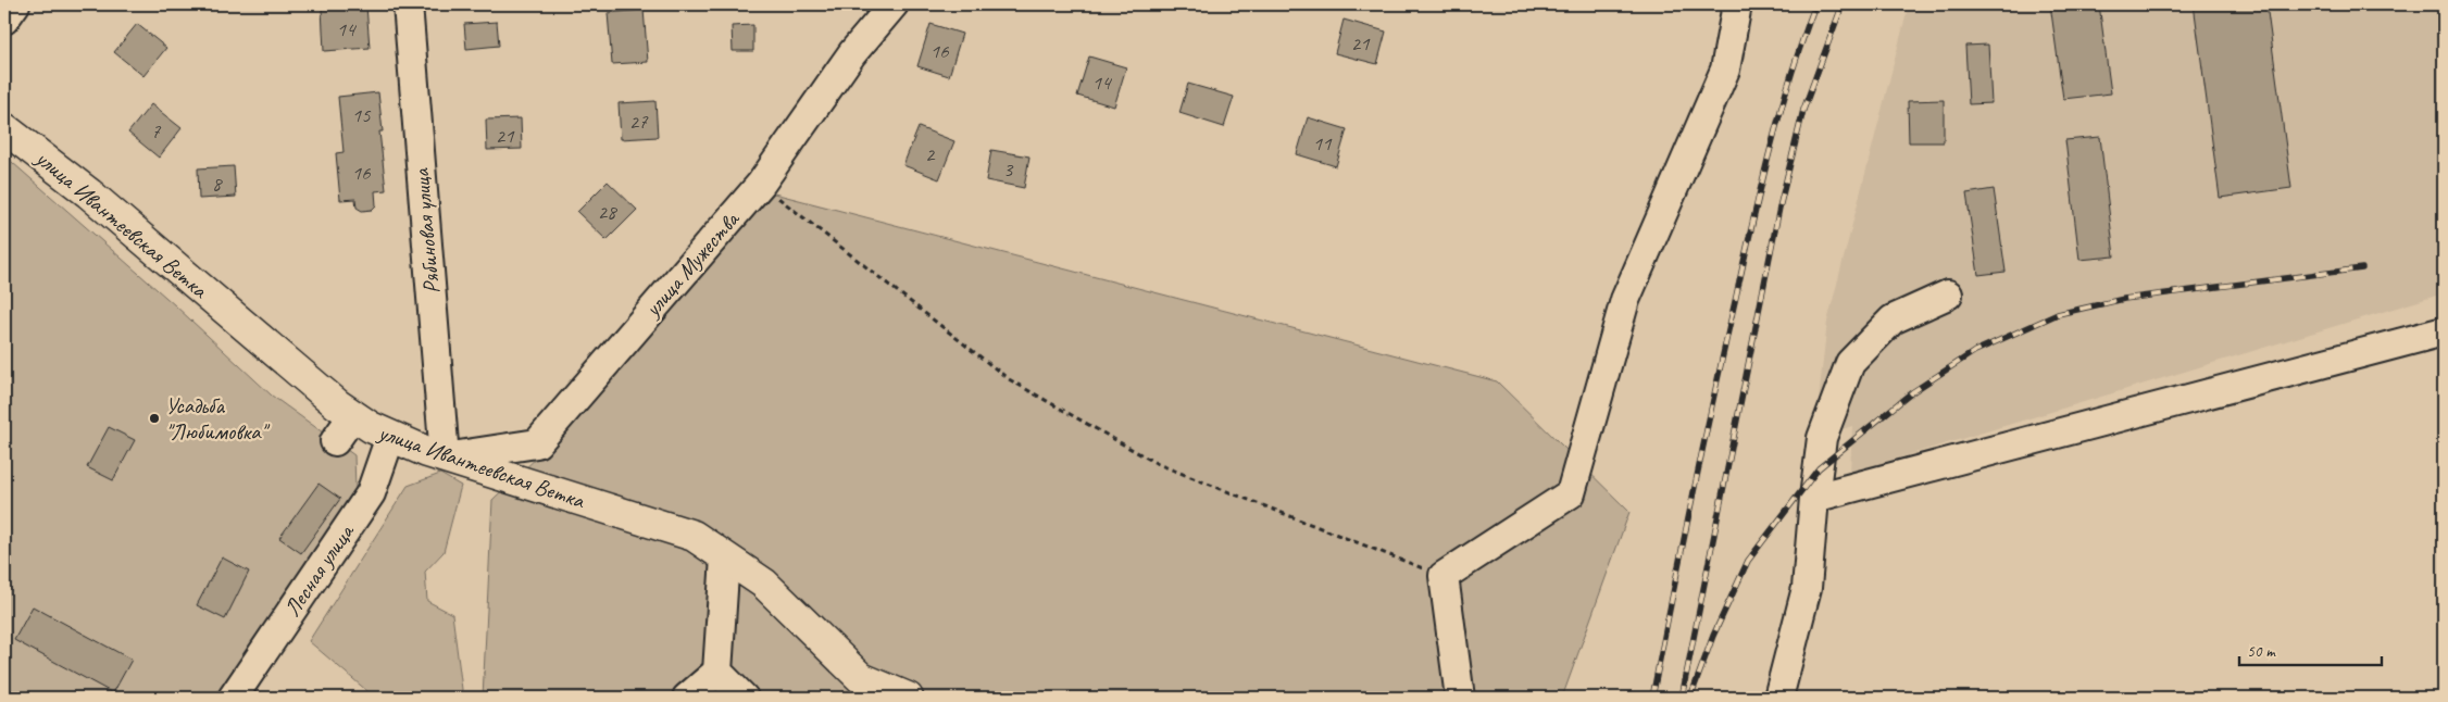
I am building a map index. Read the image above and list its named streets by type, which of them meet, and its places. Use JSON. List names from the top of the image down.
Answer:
{
  "streets": {
    "main road": ["улица Ивантеевская Ветка"],
    "street": ["Рябиновая улица", "улица Мужества", "Лесная улица"]
  },
  "crossings": [
    ["улица Ивантеевская Ветка", "Рябиновая улица"],
    ["улица Ивантеевская Ветка", "улица Мужества"],
    ["улица Ивантеевская Ветка", "Лесная улица"],
    ["Рябиновая улица", "улица Мужества"]
  ],
  "places": ["Усадьба \"Любимовка\""],
  "house_numbers": [
    "14",
    "21",
    "16",
    "14",
    "15",
    "27",
    "7",
    "21",
    "11",
    "2",
    "3",
    "16",
    "8",
    "28"
  ],
  "scale_bar": "50 m"
}
